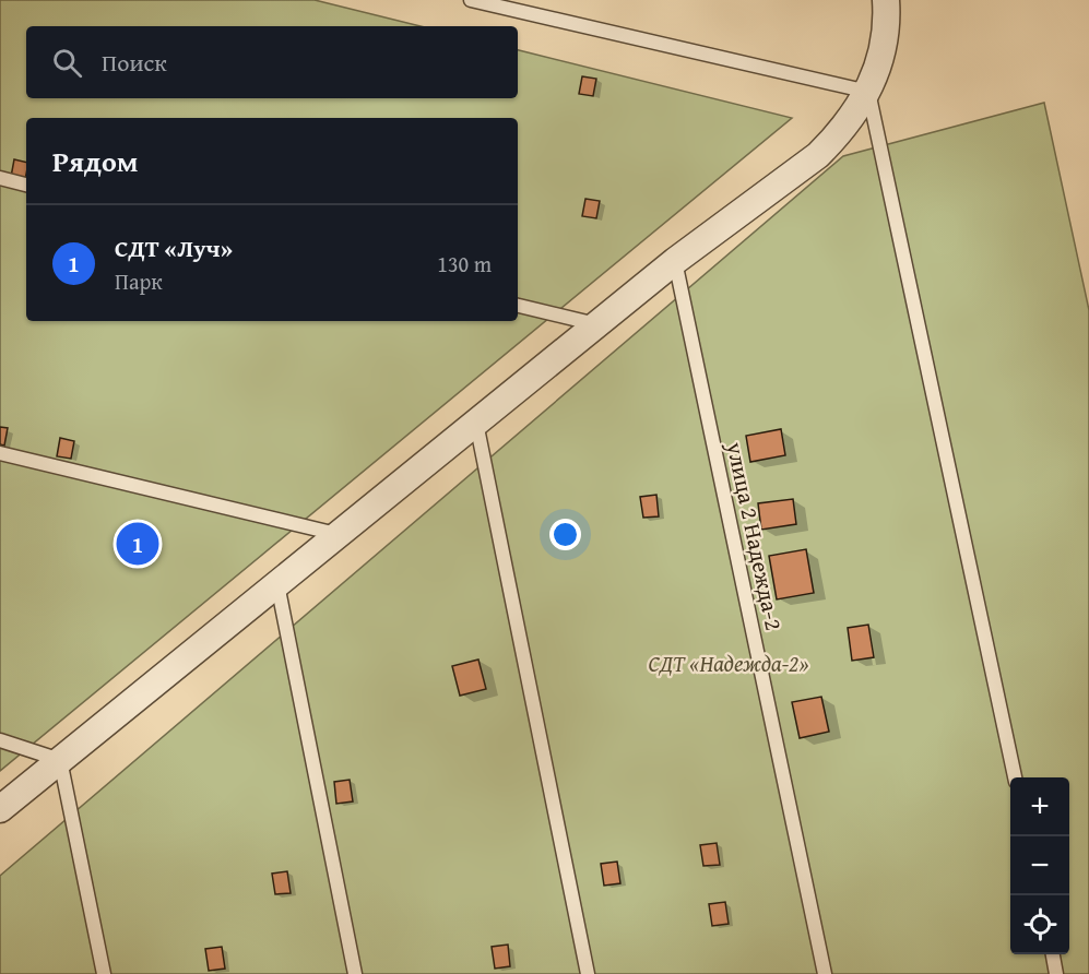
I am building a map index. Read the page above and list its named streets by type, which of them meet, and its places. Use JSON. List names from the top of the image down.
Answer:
{
  "streets": {
    "lane": ["улица 2 Надежда-2"]
  },
  "parks": ["СДТ «Надежда-2»"],
  "page": {
    "search": "Поиск",
    "heading": "Рядом",
    "list": [
      {
        "mark": "1",
        "name": "СДТ «Луч»",
        "note": "Парк",
        "value": "130 m"
      }
    ],
    "pins": "1",
    "map_buttons": ["+", "−"]
  }
}
